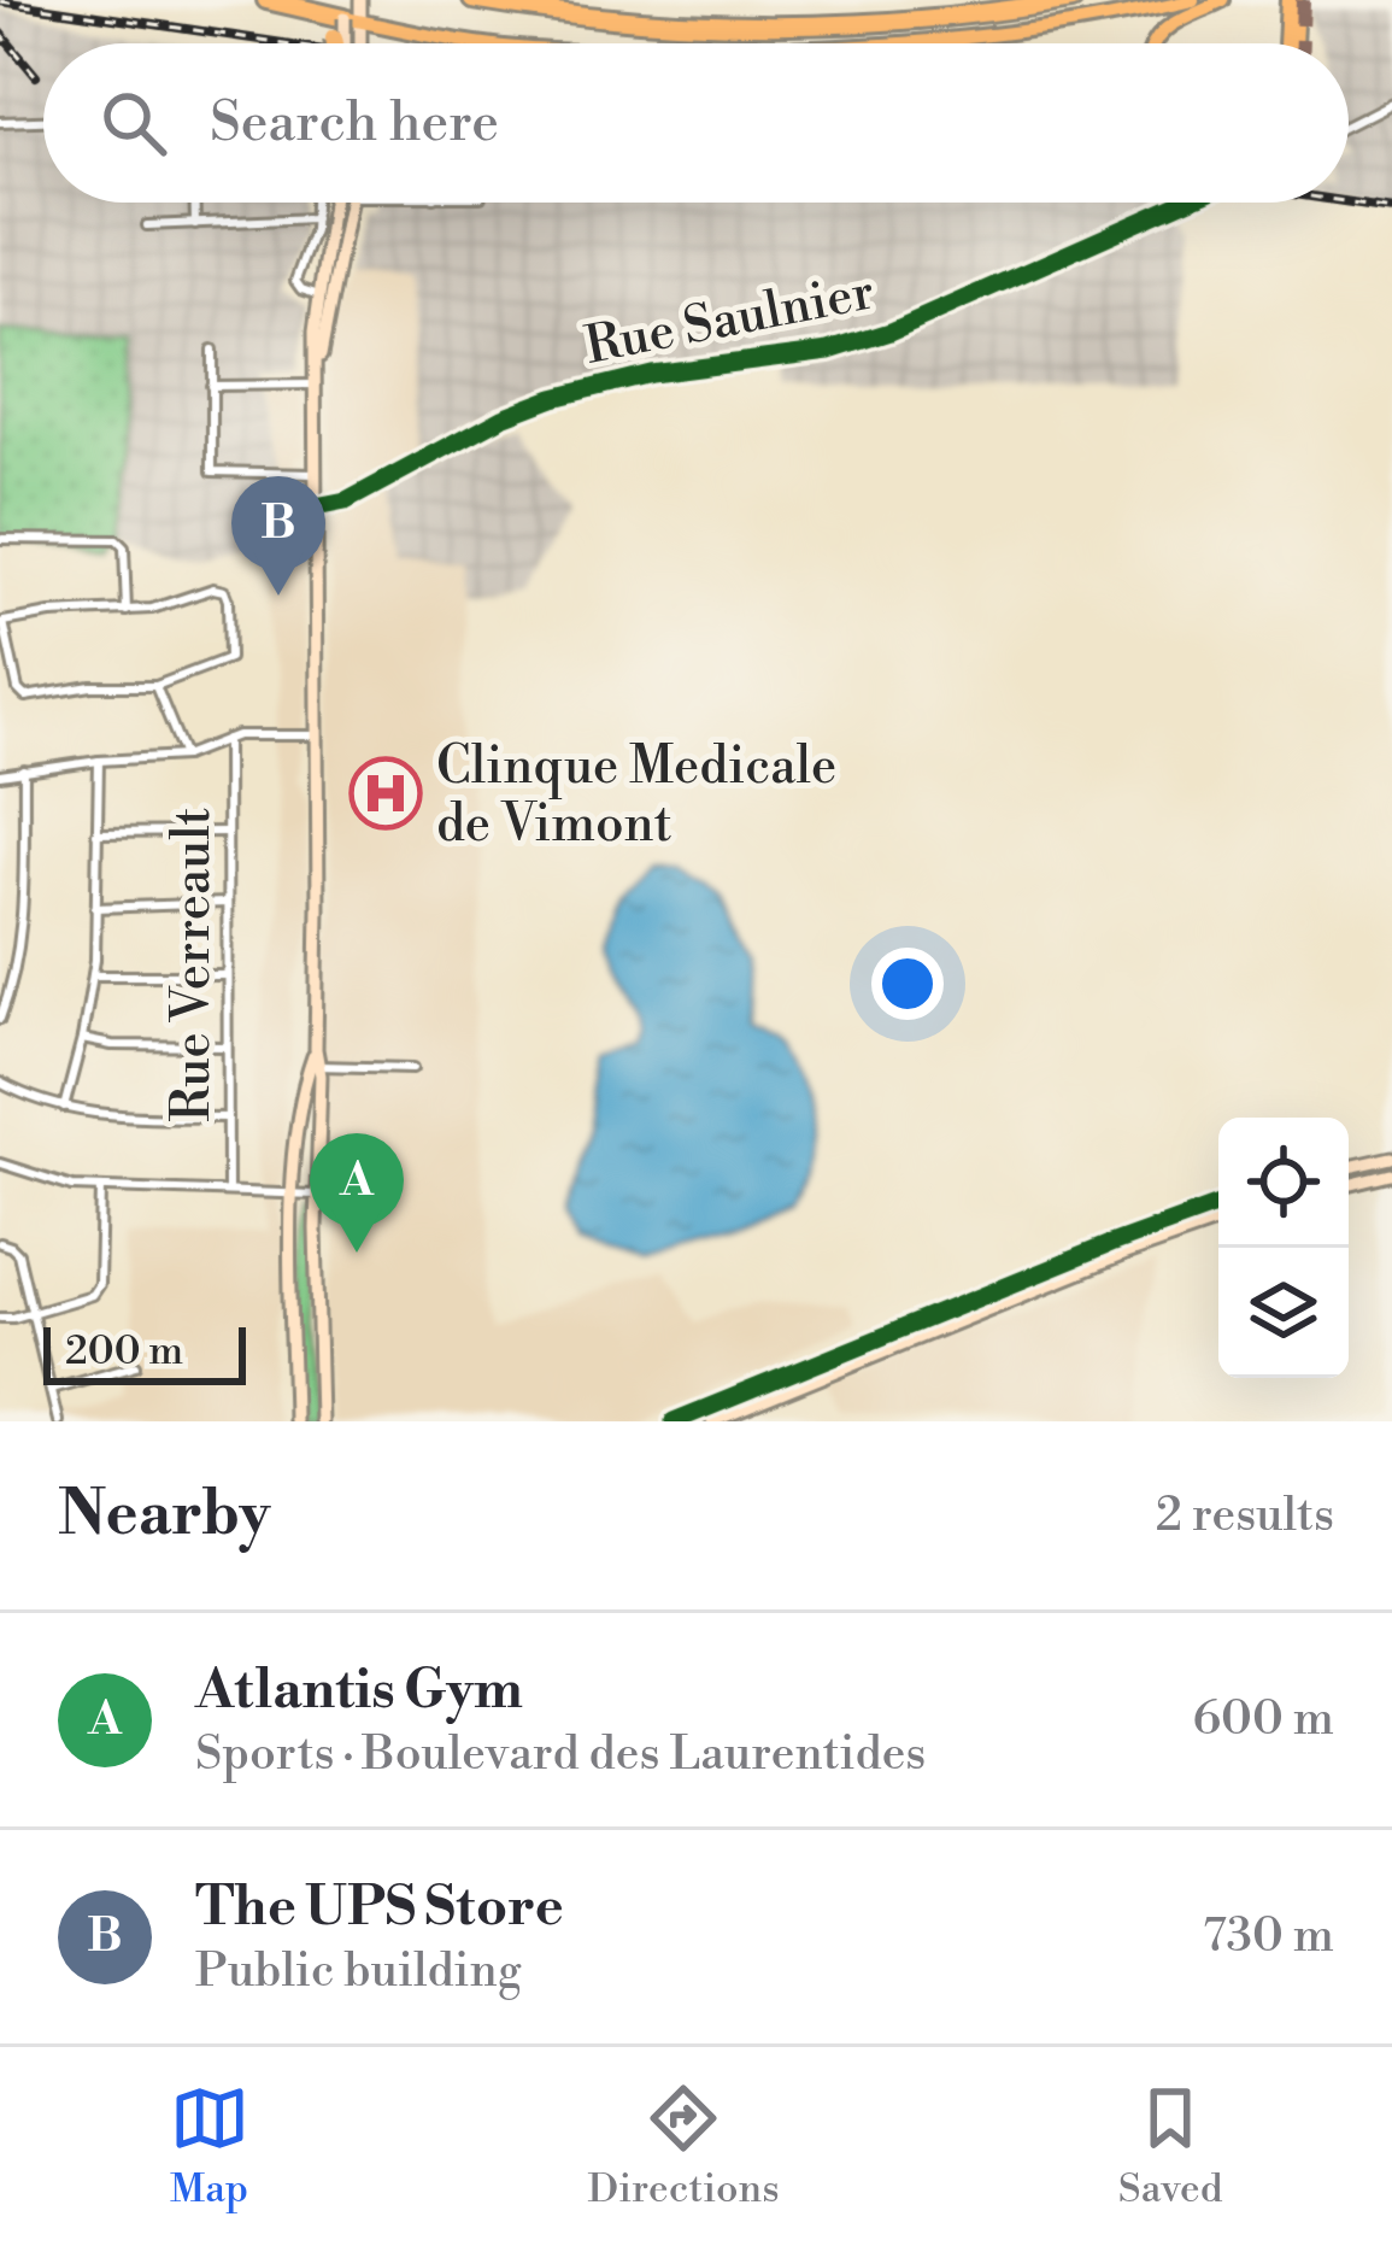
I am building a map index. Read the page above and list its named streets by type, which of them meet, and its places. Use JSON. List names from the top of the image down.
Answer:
{
  "streets": {
    "street": ["Rue Saulnier", "Rue Verreault"]
  },
  "places": {
    "hospital": ["Clinque Medicale de Vimont"]
  },
  "scale_bar": "200 m",
  "page": {
    "search": "Search here",
    "pins": ["B", "A"],
    "scale": "200 m",
    "heading": ["Nearby", "2 results"],
    "list": [
      {
        "mark": "A",
        "name": "Atlantis Gym",
        "note": "Sports · Boulevard des Laurentides",
        "value": "600 m"
      },
      {
        "mark": "B",
        "name": "The UPS Store",
        "note": "Public building",
        "value": "730 m"
      }
    ],
    "nav": ["Map", "Directions", "Saved"]
  }
}
